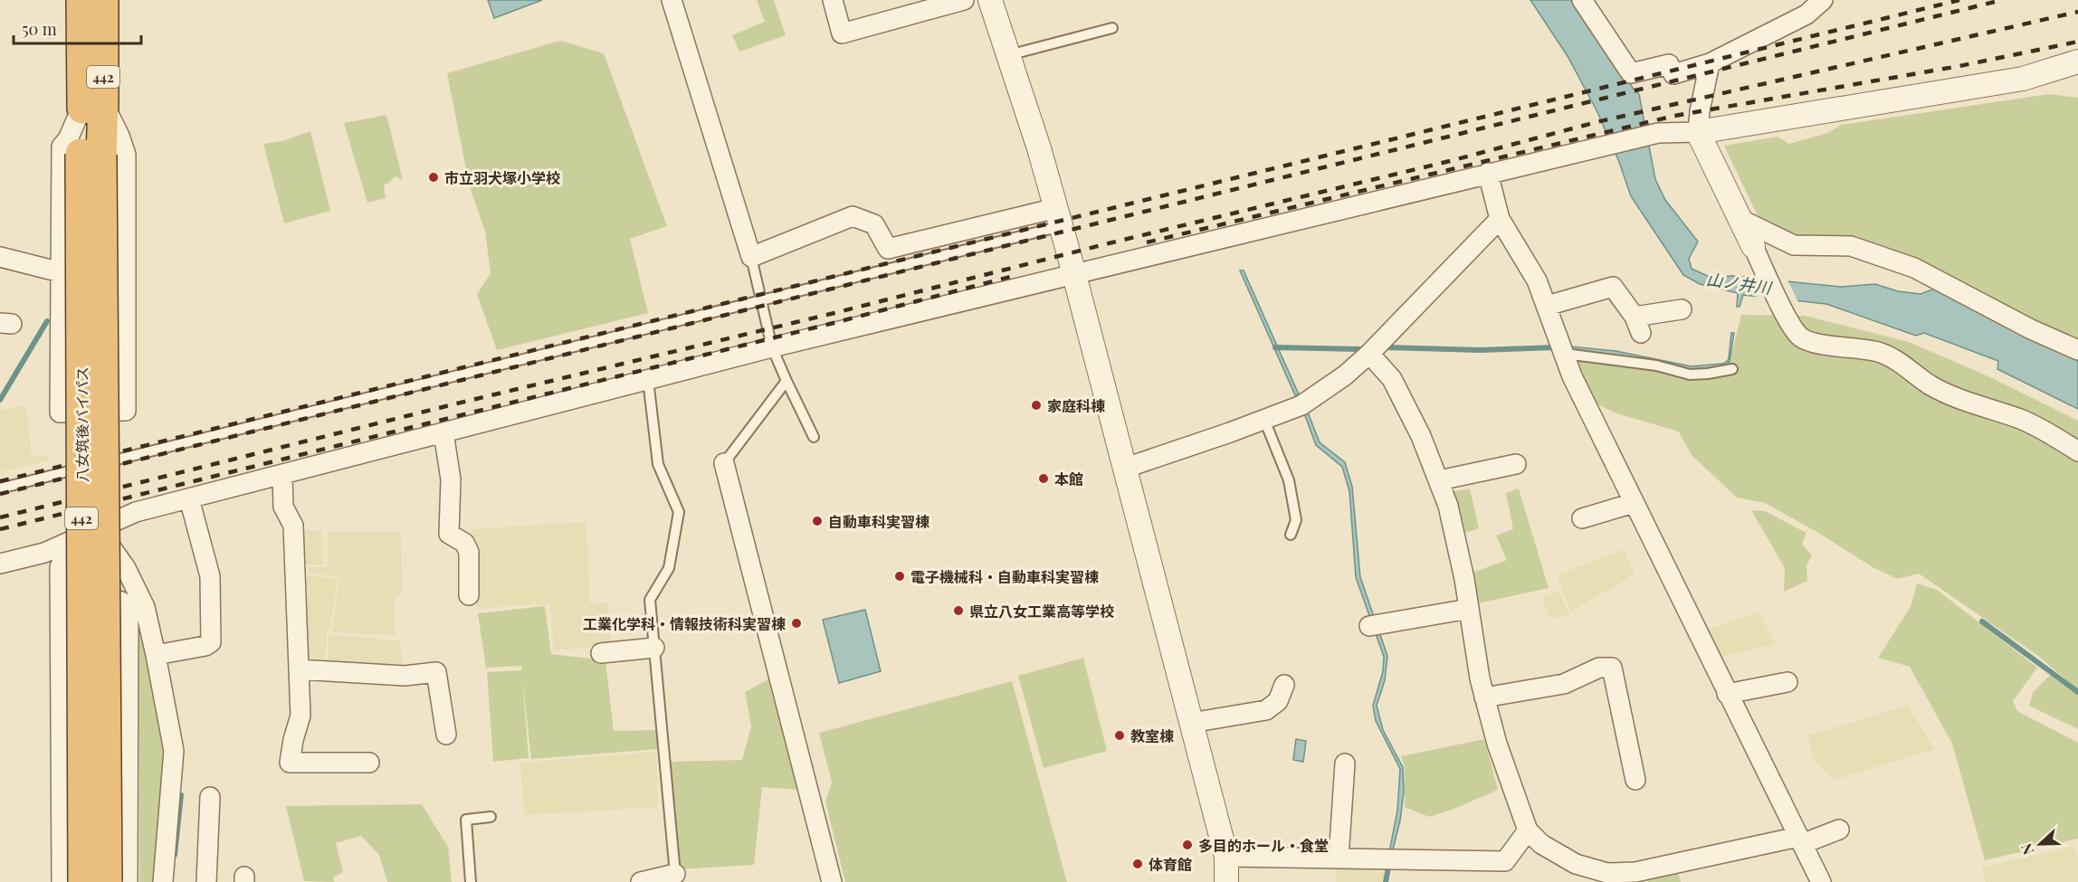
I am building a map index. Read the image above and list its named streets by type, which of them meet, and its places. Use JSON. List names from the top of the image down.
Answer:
{
  "streets": {
    "highway": ["442", "八女筑後バイパス"]
  },
  "water": ["山ノ井川"],
  "places": [
    "市立羽犬塚小学校",
    "家庭科棟",
    "本館",
    "自動車科実習棟",
    "電子機械科・自動車科実習棟",
    "県立八女工業高等学校",
    "工業化学科・情報技術科実習棟",
    "教室棟",
    "多目的ホール・食堂",
    "体育館"
  ],
  "scale_bar": "50 m",
  "north": "left"
}
